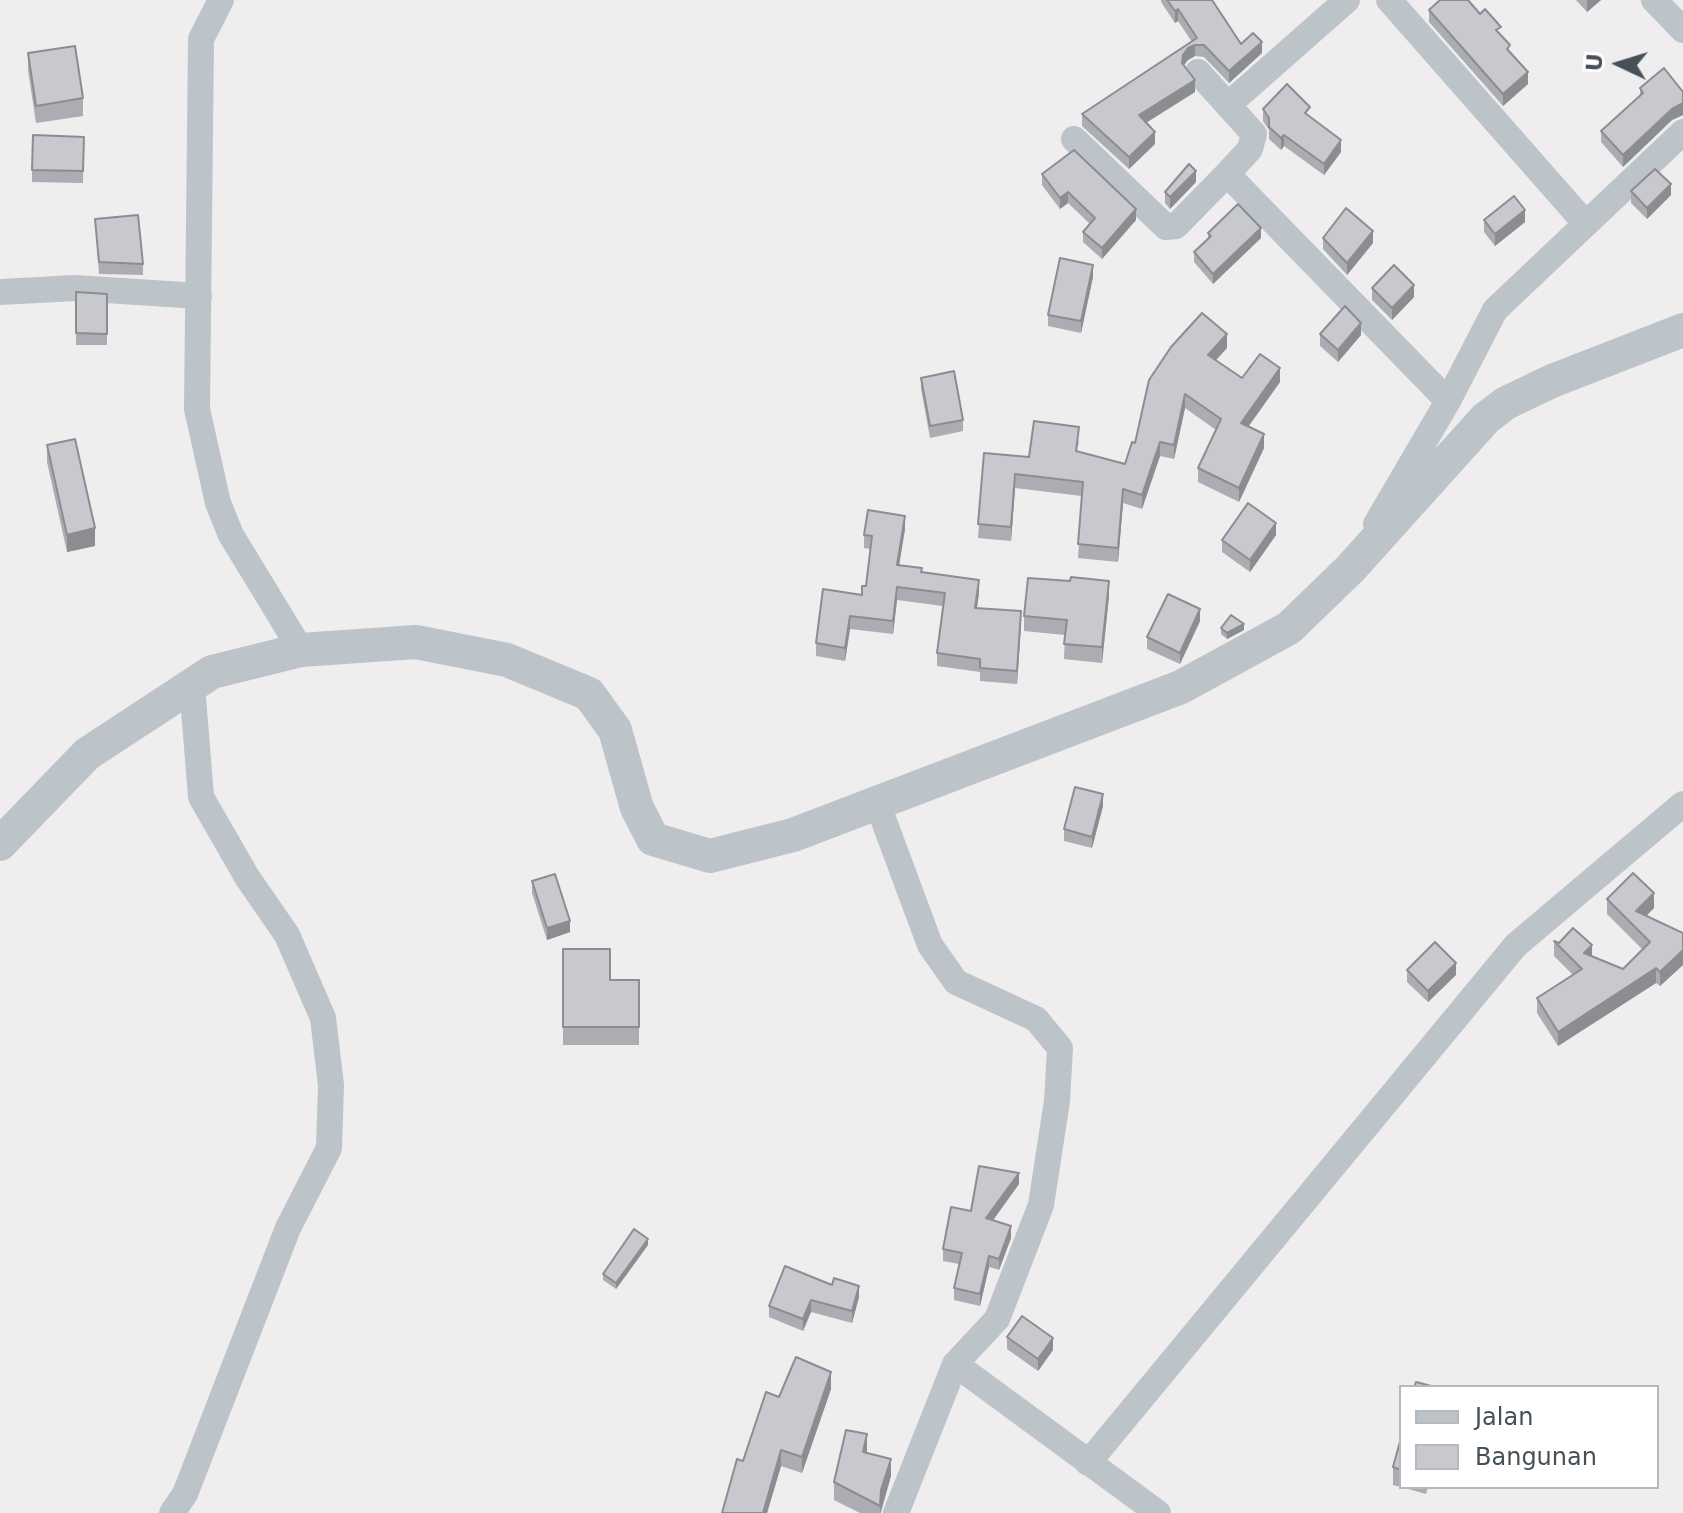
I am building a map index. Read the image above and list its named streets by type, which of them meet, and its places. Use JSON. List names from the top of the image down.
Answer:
{
  "legend": ["Jalan", "Bangunan"],
  "north": "left"
}
